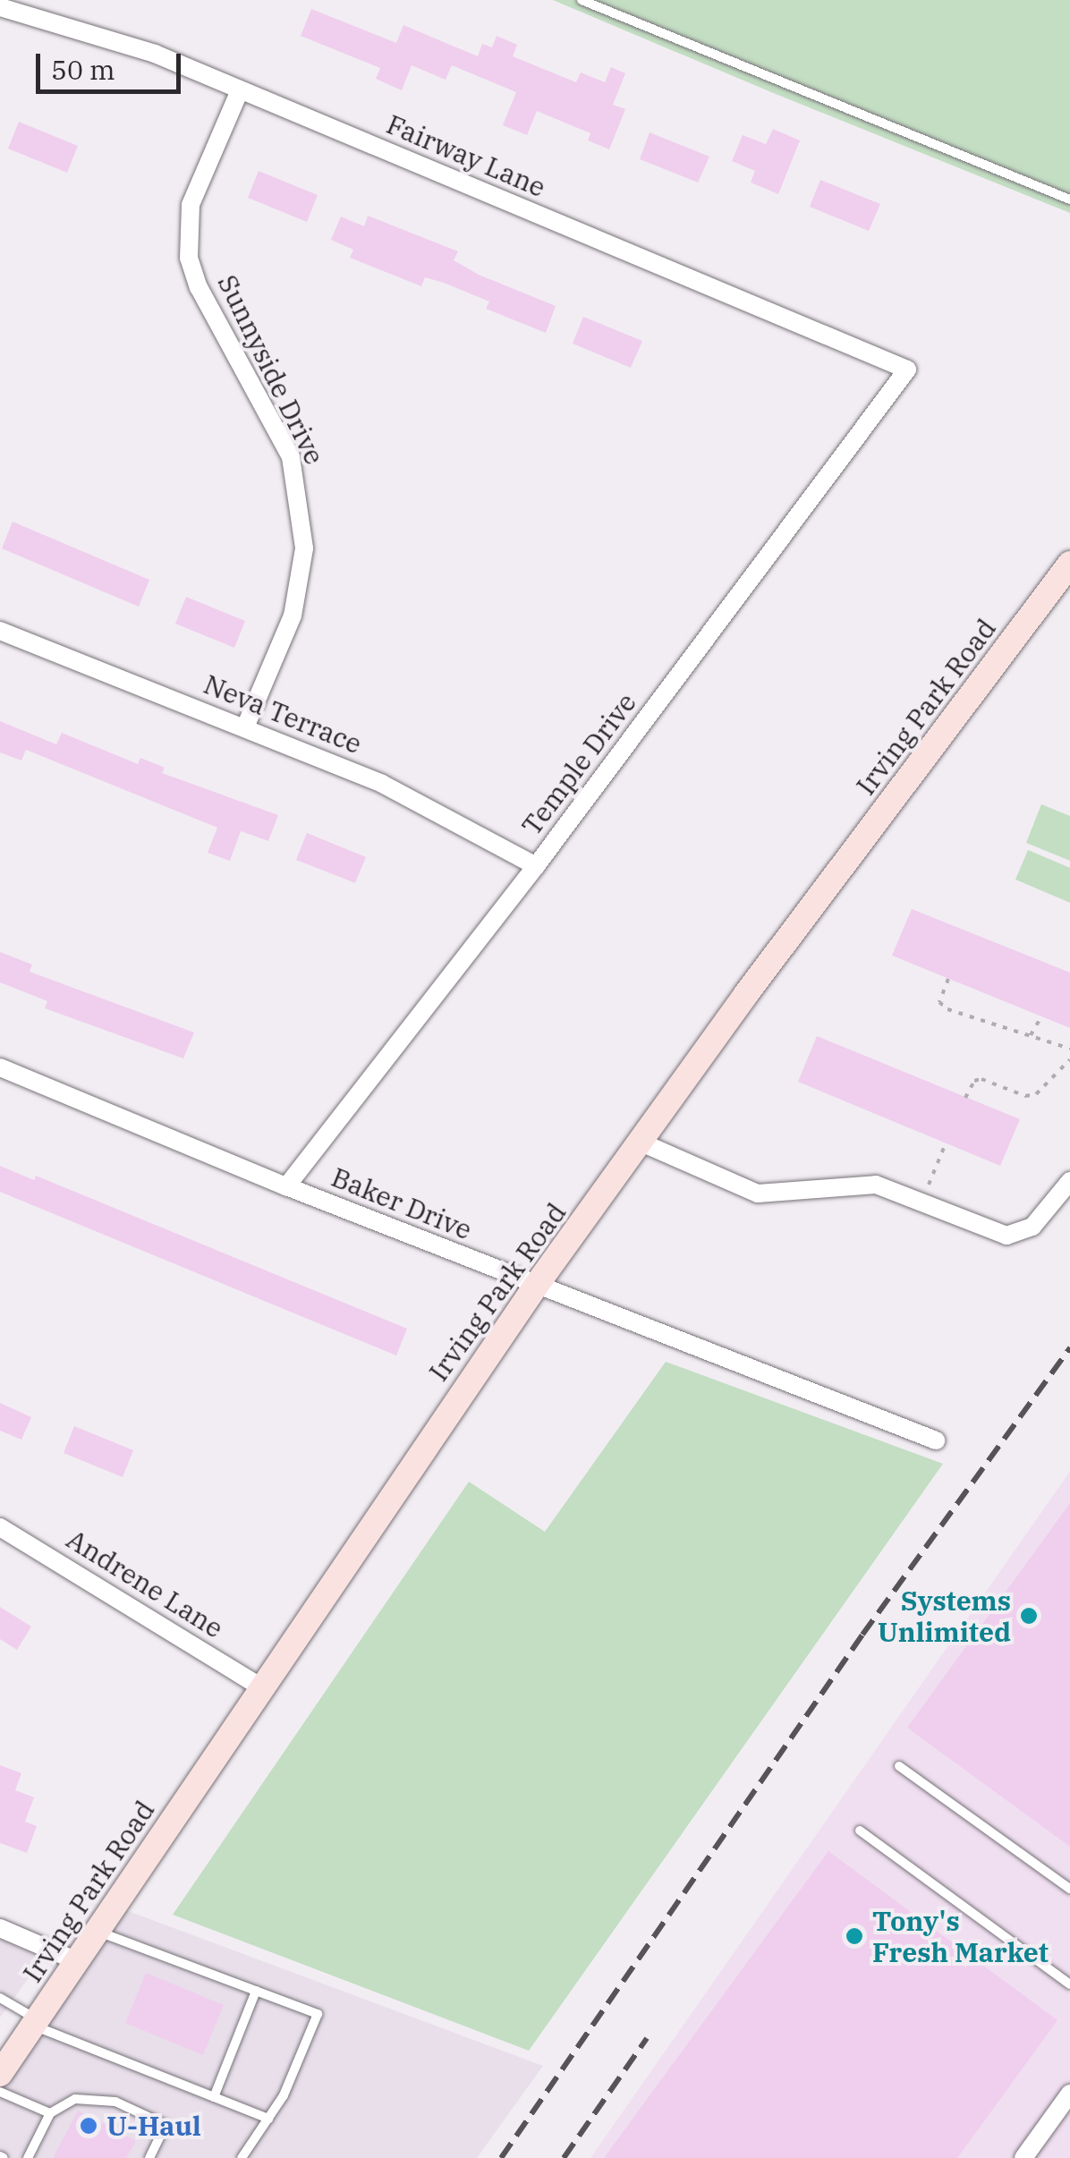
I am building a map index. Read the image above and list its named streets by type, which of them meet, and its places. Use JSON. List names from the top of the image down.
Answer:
{
  "streets": {
    "main road": ["Irving Park Road"],
    "street": [
      "Fairway Lane",
      "Sunnyside Drive",
      "Neva Terrace",
      "Temple Drive",
      "Baker Drive",
      "Andrene Lane"
    ]
  },
  "crossings": [
    ["Fairway Lane", "Sunnyside Drive"],
    ["Fairway Lane", "Temple Drive"],
    ["Sunnyside Drive", "Neva Terrace"],
    ["Irving Park Road", "Baker Drive"],
    ["Irving Park Road", "Andrene Lane"],
    ["Neva Terrace", "Temple Drive"],
    ["Temple Drive", "Baker Drive"]
  ],
  "places": ["Systems Unlimited", "Tony's Fresh Market", "U-Haul"],
  "scale_bar": "50 m"
}
